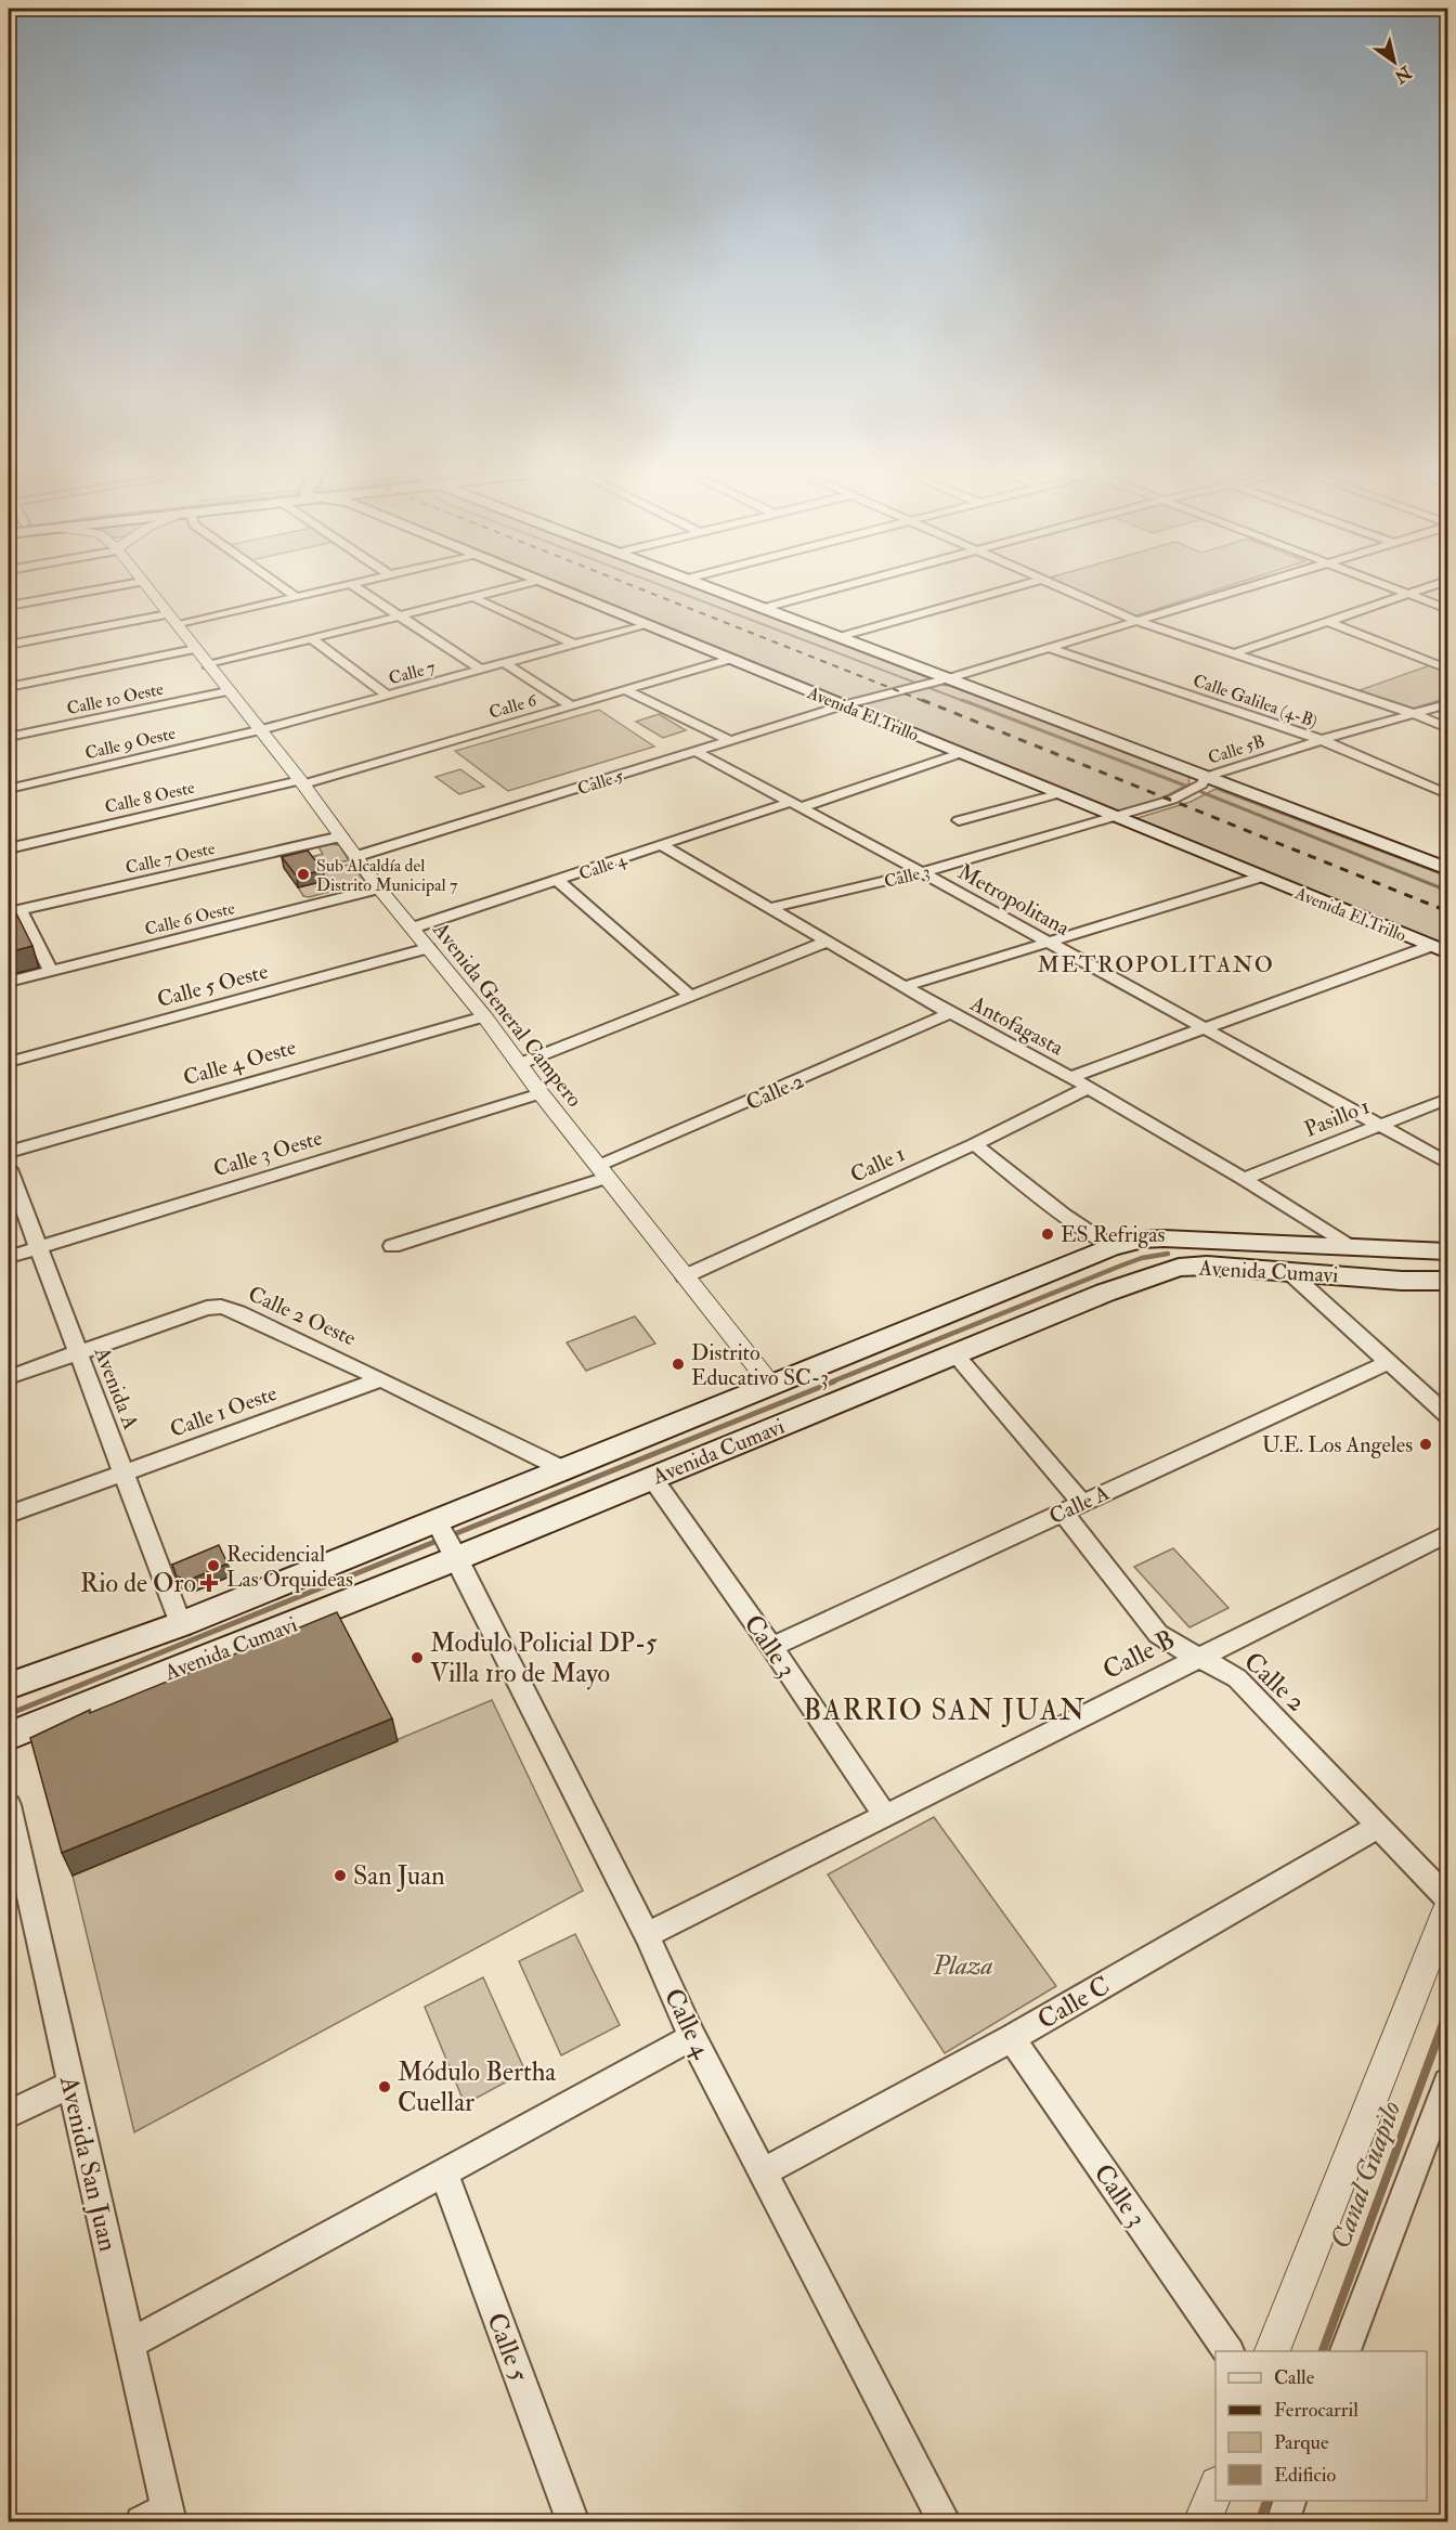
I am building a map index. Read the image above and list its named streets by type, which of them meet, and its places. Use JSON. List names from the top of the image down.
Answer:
{
  "streets": {
    "main road": ["Avenida El Trillo", "Avenida Cumavi"],
    "street": [
      "Calle 7",
      "Calle 10 Oeste",
      "Calle Galilea (4-B)",
      "Calle 6",
      "Calle 9 Oeste",
      "Calle 5B",
      "Calle 5",
      "Calle 8 Oeste",
      "Calle 7 Oeste",
      "Calle 4",
      "Calle 3",
      "Metropolitana",
      "Calle 6 Oeste",
      "Calle 5 Oeste",
      "Avenida General Campero",
      "Antofagasta",
      "Calle 4 Oeste",
      "Calle 2",
      "Pasillo 1",
      "Calle 3 Oeste",
      "Calle 1",
      "Calle 2 Oeste",
      "Avenida A",
      "Calle 1 Oeste",
      "Calle A",
      "Calle B",
      "Calle C",
      "Avenida San Juan"
    ]
  },
  "crossings": [
    ["Calle 7", "Avenida El Trillo"],
    ["Calle 7", "Calle 9 Oeste"],
    ["Calle 7", "Avenida General Campero"],
    ["Calle 10 Oeste", "Avenida General Campero"],
    ["Calle Galilea (4-B)", "Calle 5B"],
    ["Calle Galilea (4-B)", "Calle 5"],
    ["Calle 6", "Avenida El Trillo"],
    ["Calle 6", "Calle 8 Oeste"],
    ["Calle 6", "Avenida General Campero"],
    ["Avenida El Trillo", "Calle 5B"],
    ["Avenida El Trillo", "Calle 5"],
    ["Avenida El Trillo", "Calle 4"],
    ["Avenida El Trillo", "Calle 3"],
    ["Calle 9 Oeste", "Avenida General Campero"],
    ["Calle 5B", "Calle 3"],
    ["Calle 5", "Metropolitana"],
    ["Calle 5", "Avenida General Campero"],
    ["Calle 8 Oeste", "Avenida General Campero"],
    ["Calle 7 Oeste", "Avenida General Campero"],
    ["Calle 4", "Metropolitana"],
    ["Calle 4", "Avenida General Campero"],
    ["Calle 4", "Antofagasta"],
    ["Calle 4", "Avenida Cumavi"],
    ["Calle 4", "Calle B"],
    ["Calle 4", "Calle C"],
    ["Calle 3", "Metropolitana"],
    ["Calle 3", "Antofagasta"],
    ["Calle 3", "Avenida Cumavi"],
    ["Calle 3", "Calle A"],
    ["Calle 3", "Calle B"],
    ["Calle 3", "Calle C"],
    ["Metropolitana", "Pasillo 1"],
    ["Calle 6 Oeste", "Avenida General Campero"],
    ["Calle 5 Oeste", "Avenida General Campero"],
    ["Avenida General Campero", "Calle 4 Oeste"],
    ["Avenida General Campero", "Calle 2"],
    ["Avenida General Campero", "Calle 3 Oeste"],
    ["Avenida General Campero", "Calle 1"],
    ["Avenida General Campero", "Avenida Cumavi"],
    ["Antofagasta", "Calle 2"],
    ["Antofagasta", "Pasillo 1"],
    ["Antofagasta", "Calle 1"],
    ["Antofagasta", "Avenida Cumavi"],
    ["Calle 2", "Avenida Cumavi"],
    ["Calle 2", "Calle A"],
    ["Calle 2", "Calle B"],
    ["Calle 2", "Calle C"],
    ["Calle 3 Oeste", "Avenida A"],
    ["Avenida Cumavi", "Calle 2 Oeste"],
    ["Avenida Cumavi", "Avenida A"],
    ["Calle 2 Oeste", "Avenida A"],
    ["Calle 2 Oeste", "Calle 1 Oeste"],
    ["Avenida A", "Calle 1 Oeste"]
  ],
  "districts": ["METROPOLITANO", "BARRIO SAN JUAN"],
  "water": ["Canal Guapilo"],
  "parks": ["Plaza"],
  "places": {
    "other": [
      "Sub Alcaldía del Distrito Municipal 7",
      "ES Refrigas",
      "Distrito Educativo SC-3",
      "U.E. Los Angeles",
      "Recidencial Las Orquideas",
      "Modulo Policial DP-5 Villa 1ro de Mayo",
      "San Juan",
      "Módulo Bertha Cuellar"
    ],
    "health": ["Rio de Oro"]
  },
  "legend": [
    "Calle",
    "Ferrocarril",
    "Parque",
    "Edificio"
  ],
  "north": "bottom right"
}
